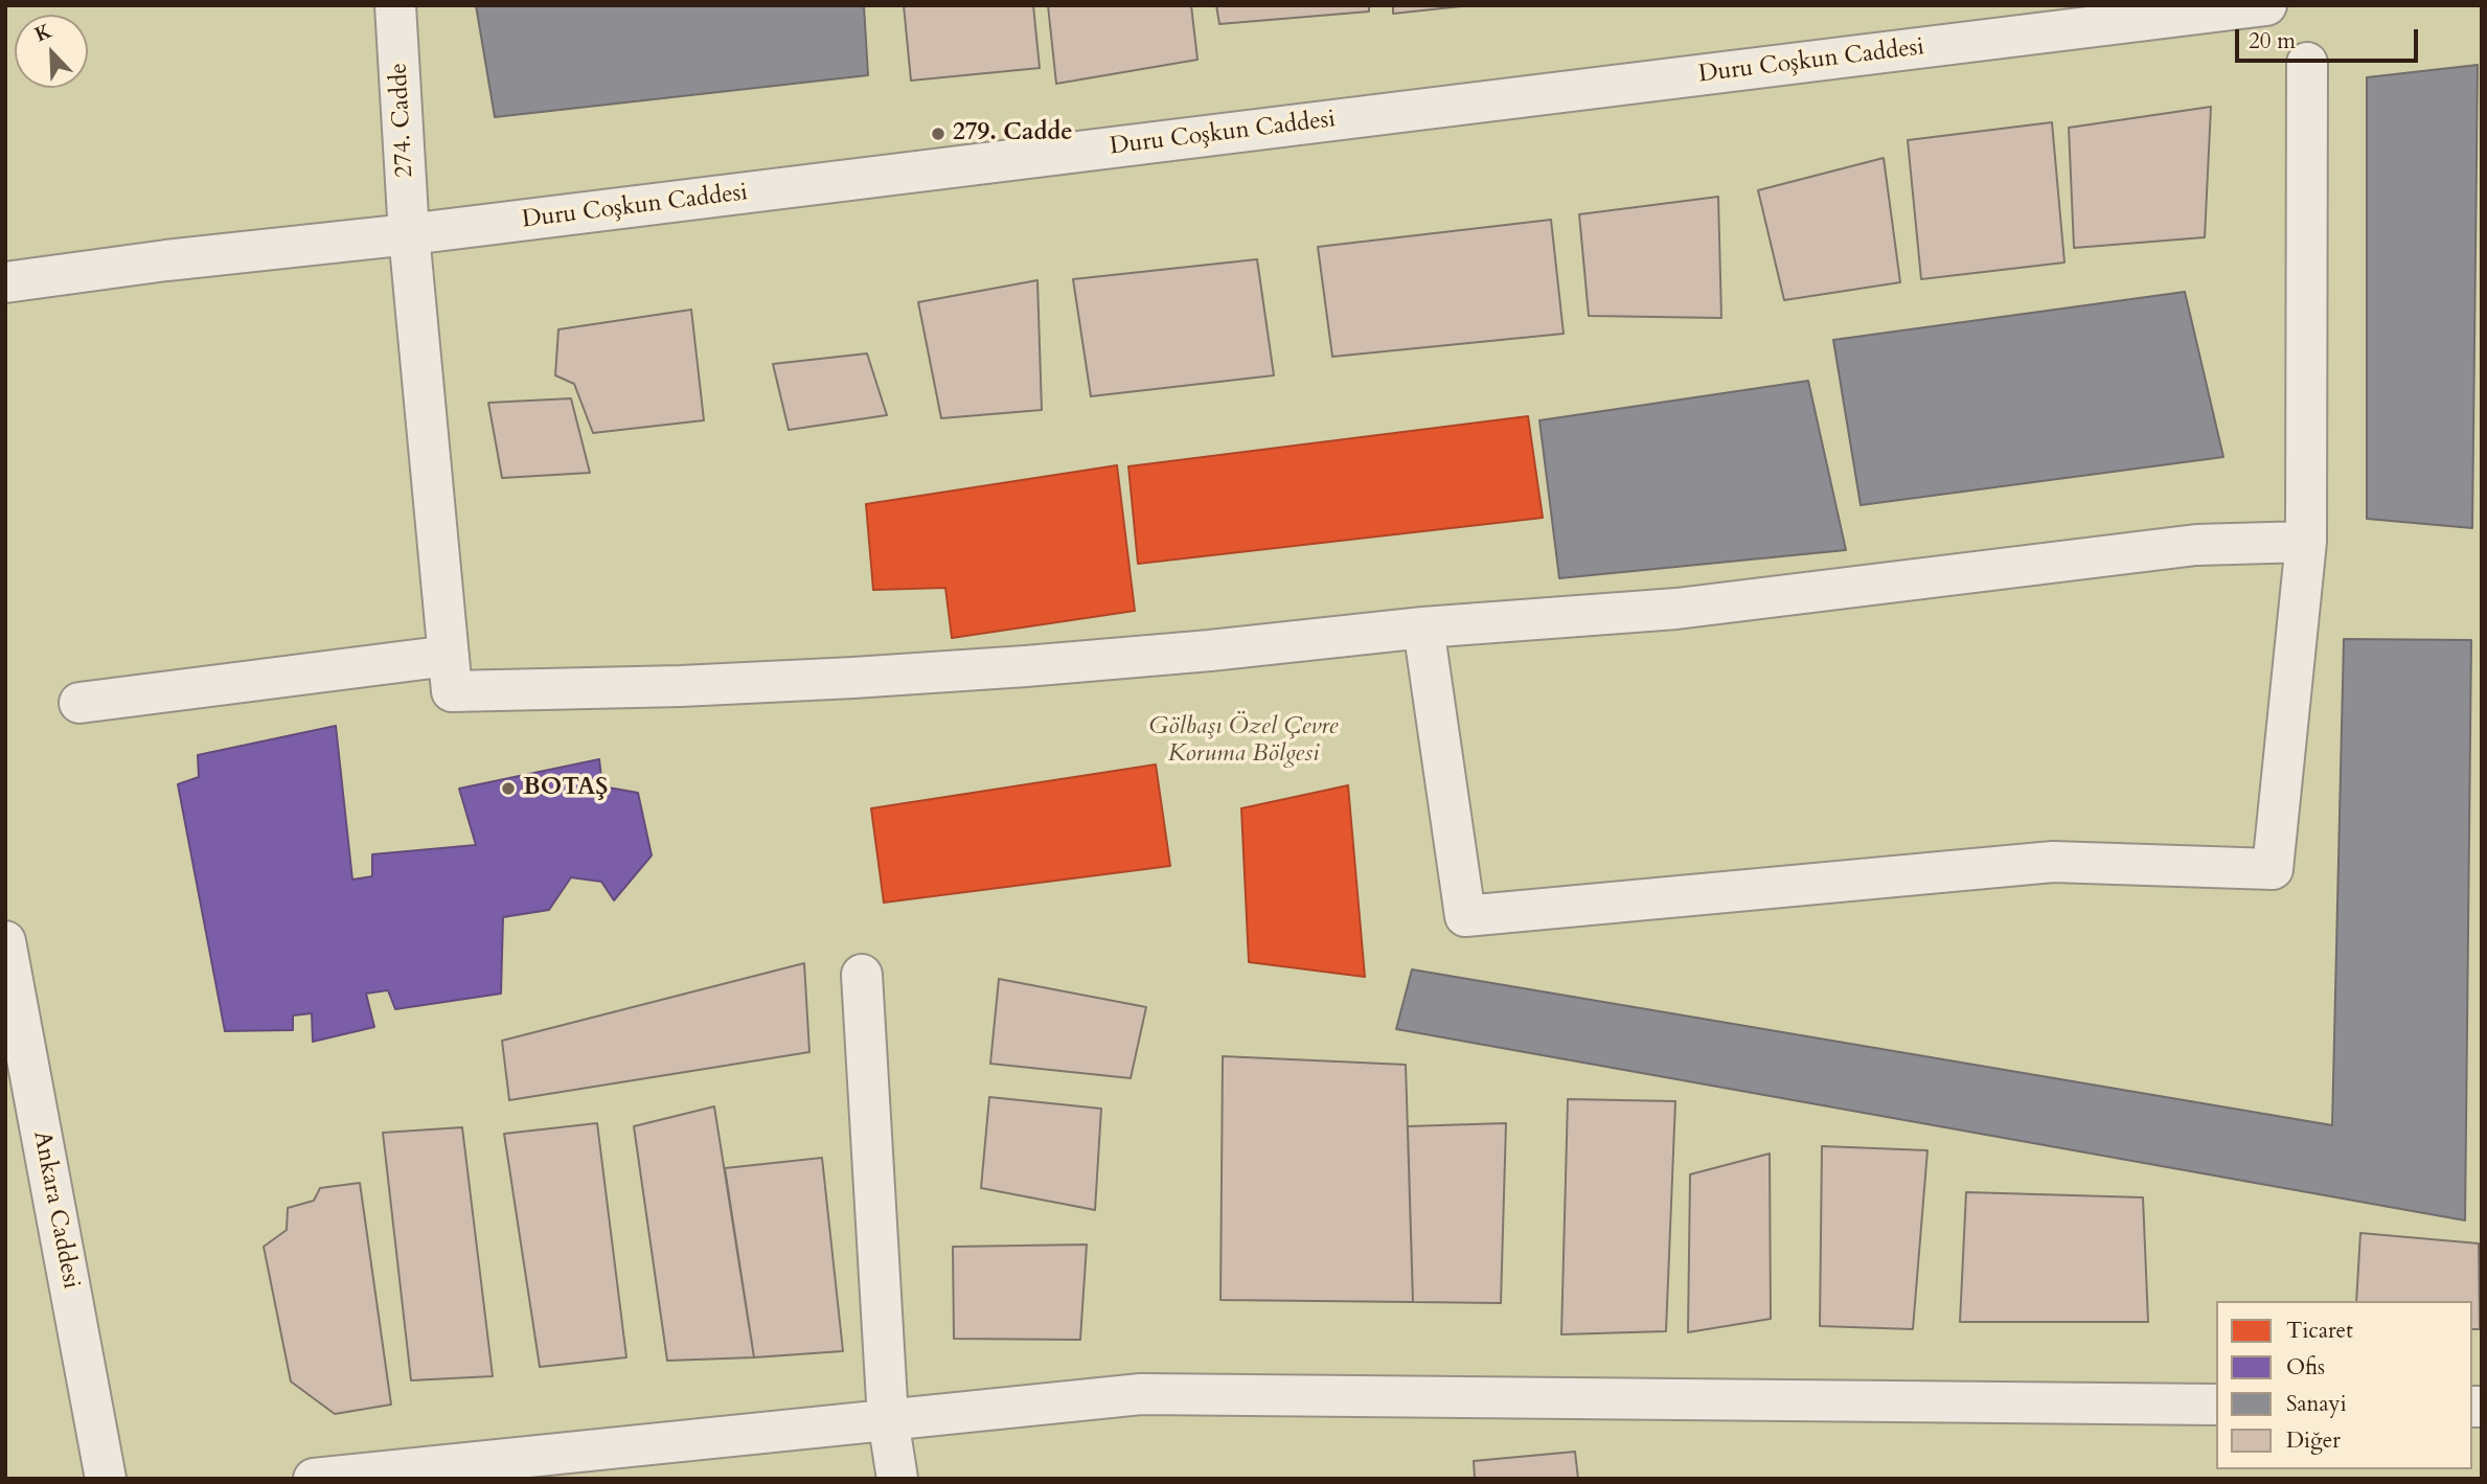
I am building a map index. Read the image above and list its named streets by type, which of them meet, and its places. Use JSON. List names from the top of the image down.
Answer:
{
  "streets": {
    "street": ["Duru Coşkun Caddesi", "274. Cadde", "Ankara Caddesi"]
  },
  "crossings": [
    ["Duru Coşkun Caddesi", "274. Cadde"]
  ],
  "parks": ["Gölbaşı Özel Çevre Koruma Bölgesi"],
  "places": ["279. Cadde", "BOTAŞ"],
  "legend": [
    "Ticaret",
    "Ofis",
    "Sanayi",
    "Diğer"
  ],
  "scale_bar": "20 m",
  "north": "top left"
}
